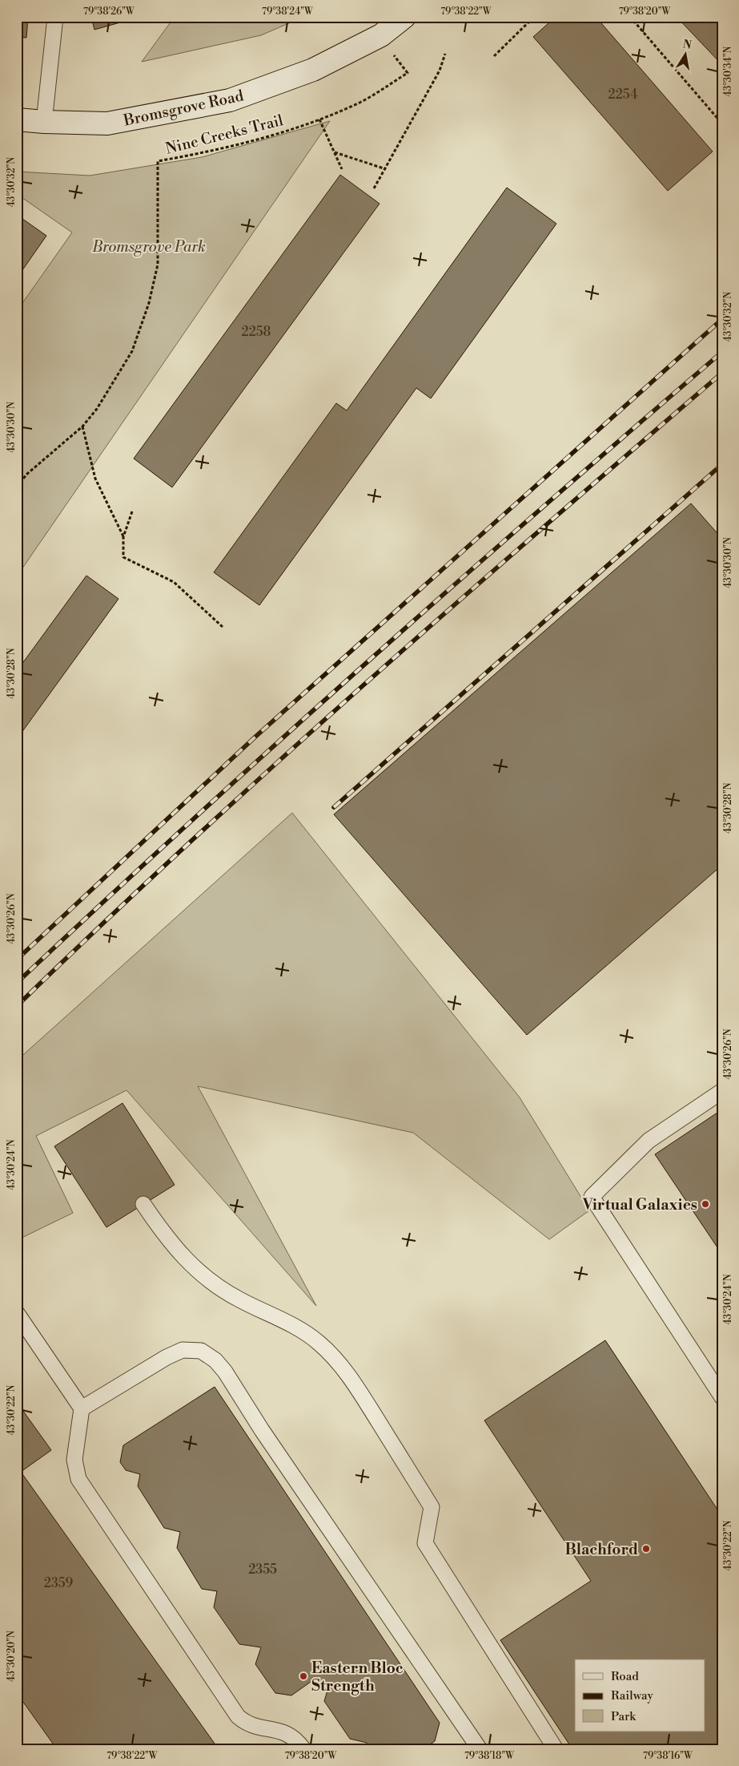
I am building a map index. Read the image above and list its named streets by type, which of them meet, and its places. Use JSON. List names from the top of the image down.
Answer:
{
  "streets": {
    "street": ["Bromsgrove Road"],
    "path": ["Nine Creeks Trail"]
  },
  "parks": ["Bromsgrove Park"],
  "places": ["Virtual Galaxies", "Blachford", "Eastern Bloc Strength"],
  "house_numbers": [
    "2254",
    "2258",
    "2355",
    "2359"
  ],
  "legend": ["Road", "Railway", "Park"],
  "north": "top",
  "coordinates": [
    "79°38'26\"W",
    "79°38'24\"W",
    "79°38'22\"W",
    "79°38'20\"W",
    "43°30'34\"N",
    "43°30'32\"N",
    "43°30'30\"N",
    "43°30'28\"N",
    "43°30'26\"N",
    "43°30'24\"N",
    "43°30'22\"N",
    "43°30'20\"N",
    "79°38'18\"W",
    "79°38'16\"W"
  ]
}
